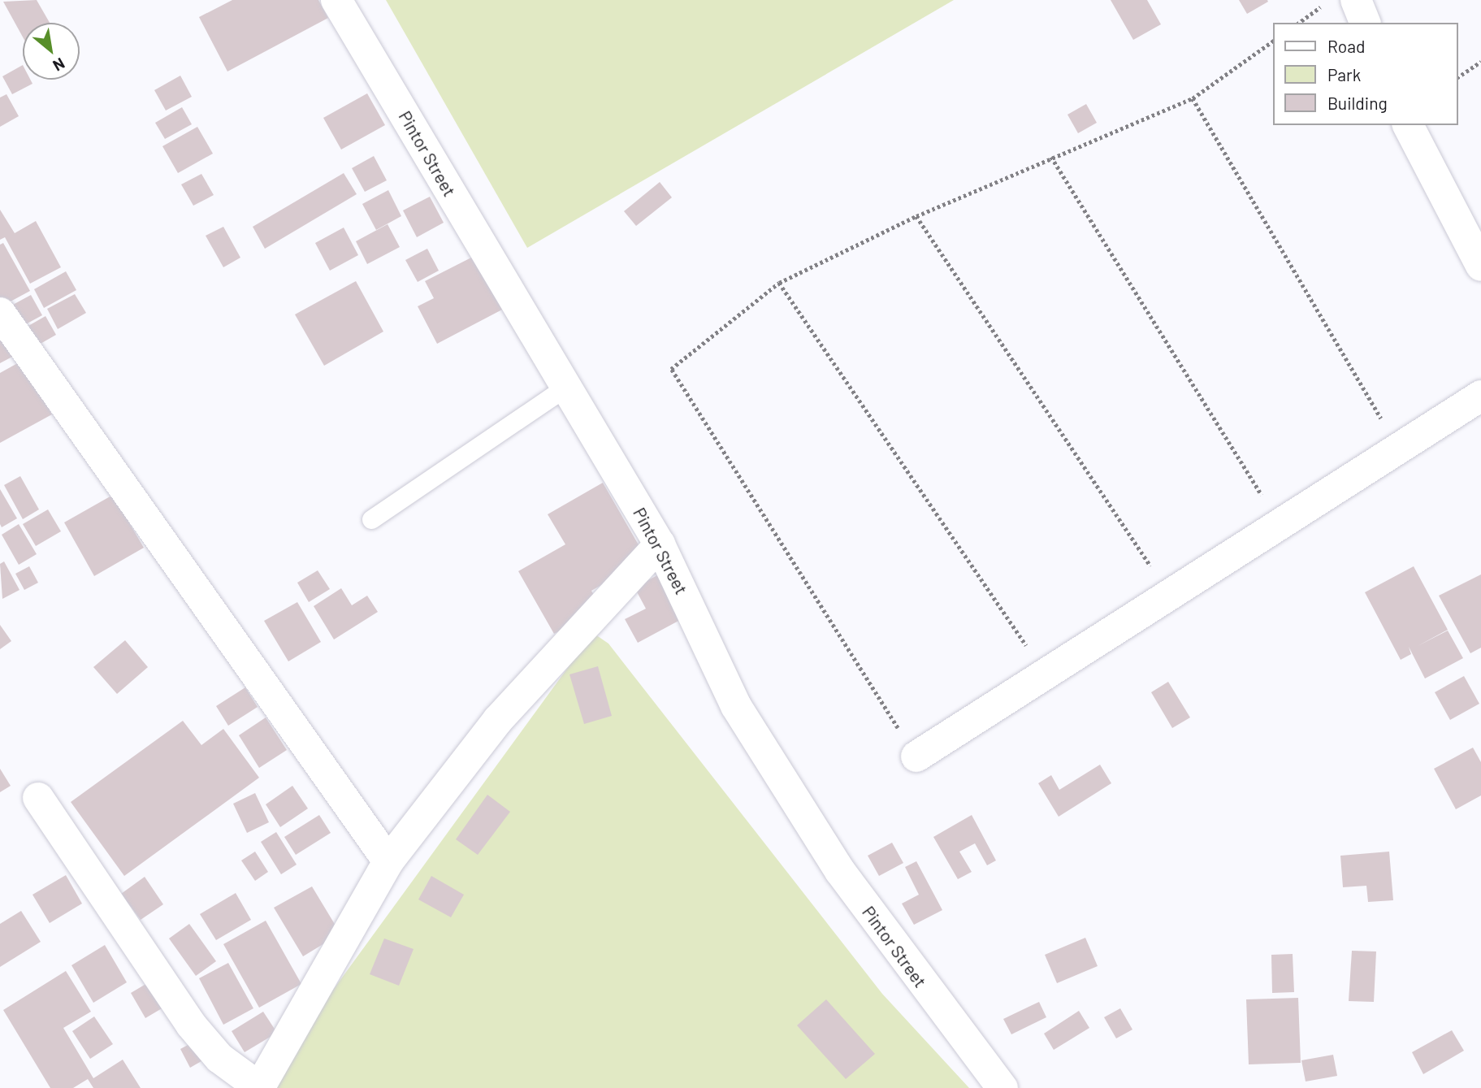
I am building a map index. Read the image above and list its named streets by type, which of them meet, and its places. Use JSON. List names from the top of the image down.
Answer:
{
  "streets": {
    "street": ["Pintor Street"]
  },
  "legend": ["Road", "Park", "Building"],
  "north": "bottom right"
}
